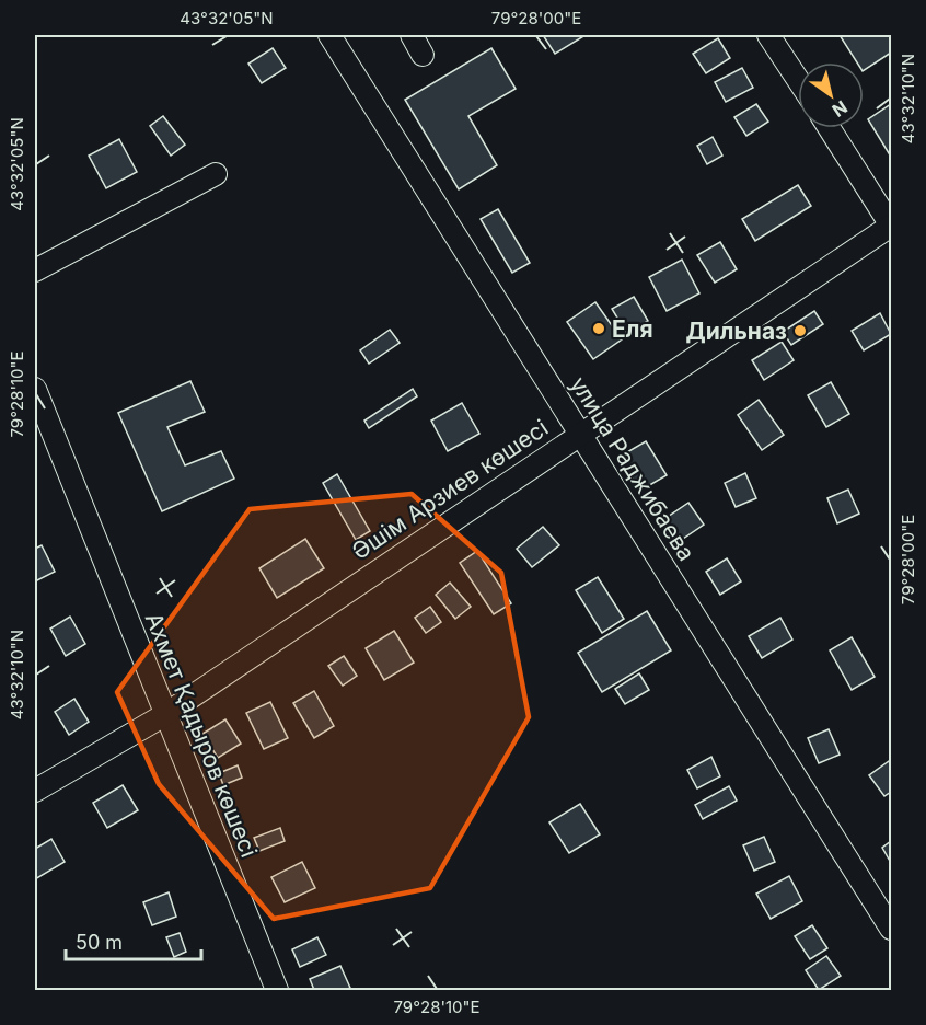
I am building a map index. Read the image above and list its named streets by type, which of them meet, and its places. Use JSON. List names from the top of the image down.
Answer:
{
  "streets": {
    "street": ["улица Раджибаева", "Әшім Арзиев көшесі", "Ахмет Қадыров көшесі"]
  },
  "crossings": [
    ["улица Раджибаева", "Әшім Арзиев көшесі"],
    ["Әшім Арзиев көшесі", "Ахмет Қадыров көшесі"]
  ],
  "places": ["Еля", "Дильназ"],
  "scale_bar": "50 m",
  "north": "bottom right",
  "coordinates": [
    "43°32'05\"N",
    "79°28'00\"E",
    "43°32'10\"N",
    "79°28'10\"E"
  ]
}
